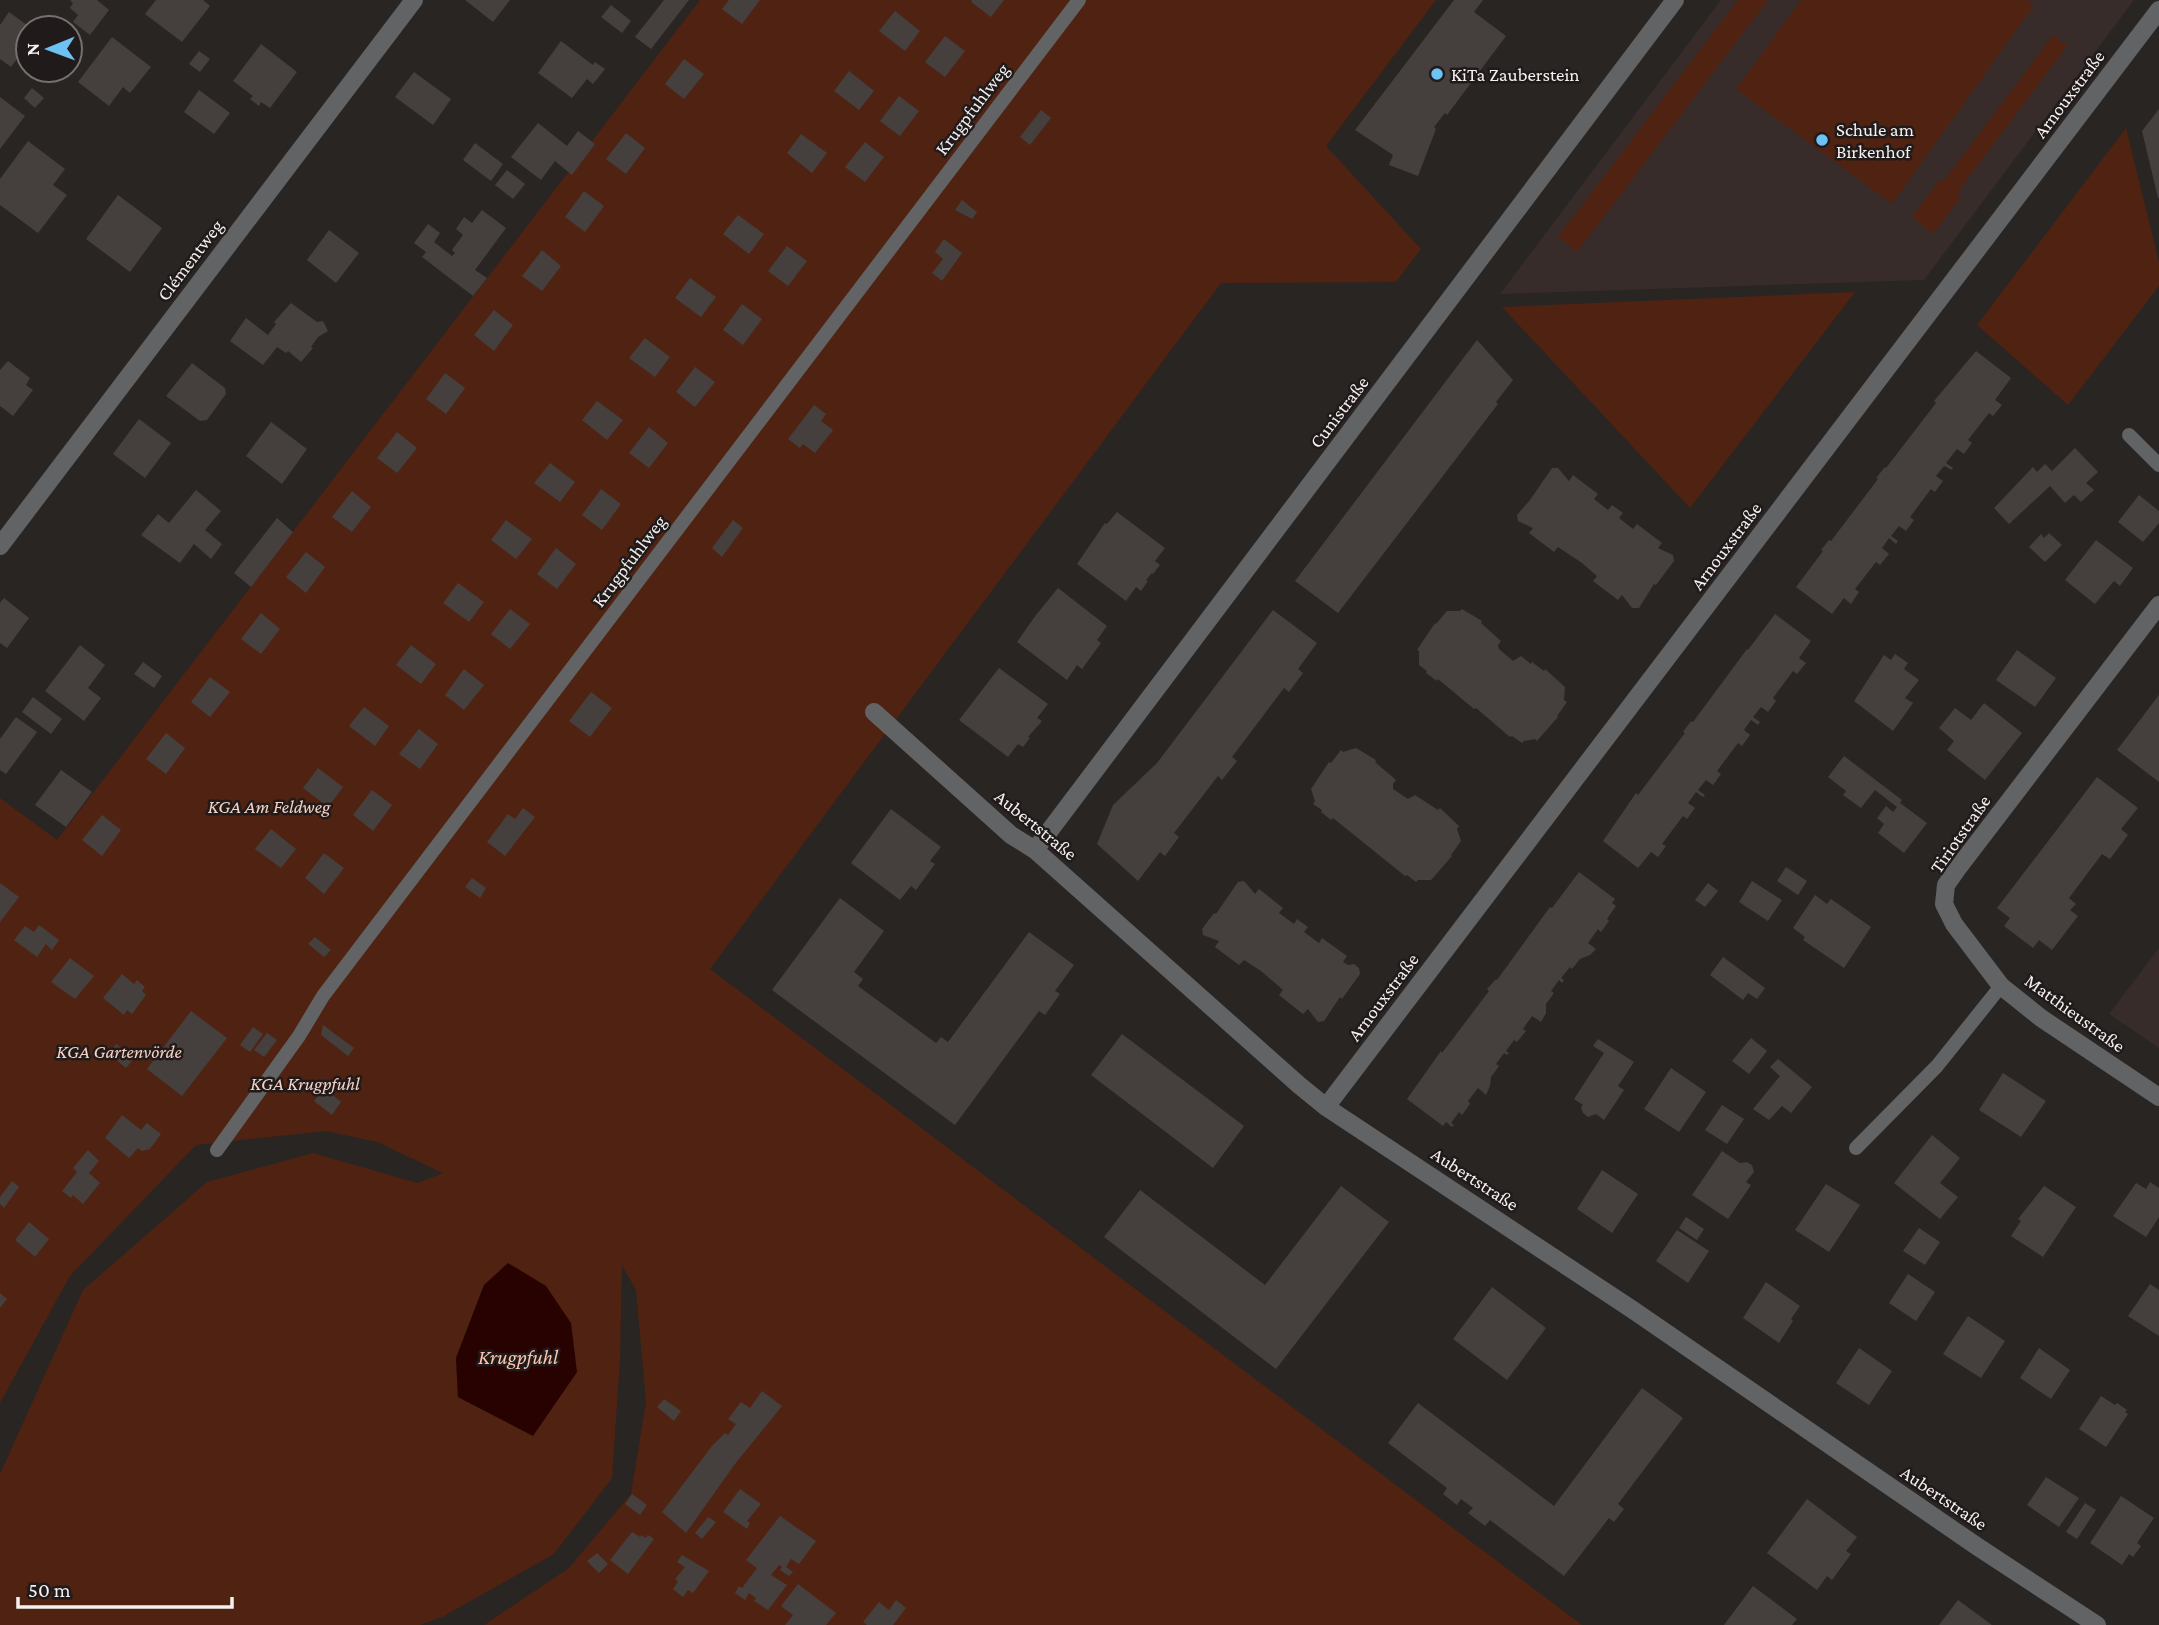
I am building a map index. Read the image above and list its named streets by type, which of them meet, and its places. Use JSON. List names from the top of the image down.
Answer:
{
  "streets": {
    "street": [
      "Arnouxstraße",
      "Clémentweg",
      "Cunistraße",
      "Aubertstraße",
      "Tiriotstraße",
      "Matthieustraße"
    ],
    "lane": ["Krugpfuhlweg"]
  },
  "crossings": [
    ["Arnouxstraße", "Aubertstraße"],
    ["Cunistraße", "Aubertstraße"],
    ["Tiriotstraße", "Matthieustraße"]
  ],
  "water": ["Krugpfuhl"],
  "parks": ["KGA Am Feldweg", "KGA Gartenvörde", "KGA Krugpfuhl"],
  "places": ["KiTa Zauberstein", "Schule am Birkenhof"],
  "scale_bar": "50 m",
  "north": "left"
}
